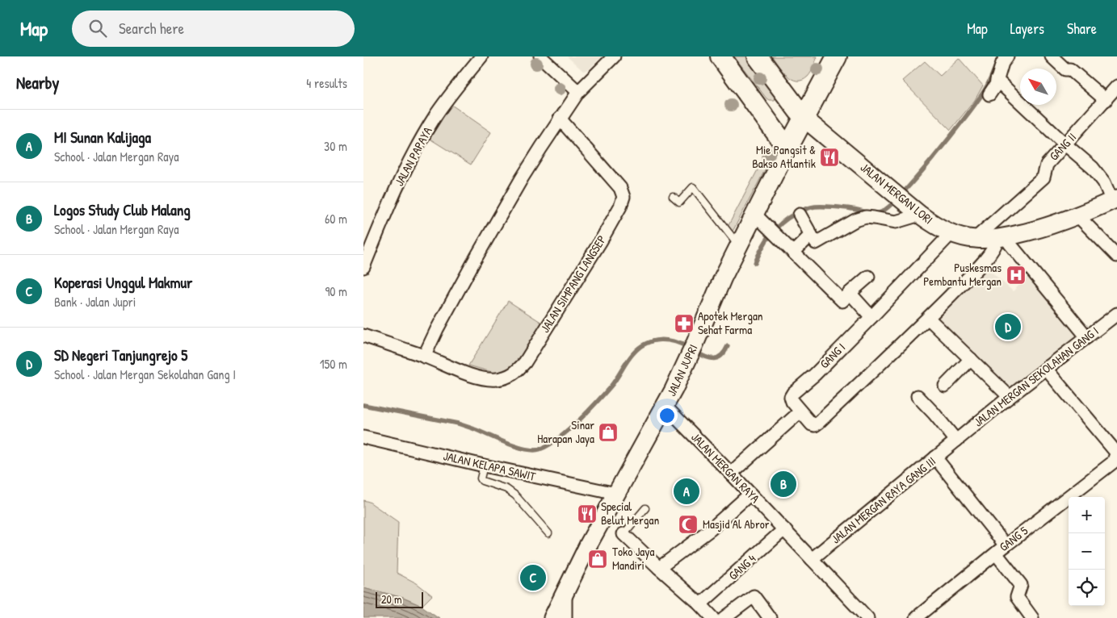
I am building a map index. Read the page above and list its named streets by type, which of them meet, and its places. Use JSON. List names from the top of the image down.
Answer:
{
  "streets": {
    "main road": ["JALAN MERGAN LORI", "JALAN JUPRI"],
    "street": [
      "GANG II",
      "JALAN PAPAYA",
      "JALAN SIMPANG LANGSEP",
      "GANG I",
      "JALAN MERGAN SEKOLAHAN GANG I",
      "JALAN KELAPA SAWIT",
      "JALAN MERGAN RAYA",
      "JALAN MERGAN RAYA GANG III",
      "GANG 5",
      "GANG 4"
    ]
  },
  "crossings": [
    ["GANG II", "JALAN MERGAN LORI"],
    ["JALAN MERGAN LORI", "GANG I"],
    ["JALAN MERGAN LORI", "JALAN JUPRI"],
    ["JALAN JUPRI", "JALAN KELAPA SAWIT"],
    ["JALAN JUPRI", "JALAN MERGAN RAYA"],
    ["JALAN MERGAN SEKOLAHAN GANG I", "JALAN MERGAN RAYA GANG III"],
    ["JALAN MERGAN RAYA", "JALAN MERGAN RAYA GANG III"],
    ["JALAN MERGAN RAYA", "GANG 4"]
  ],
  "places": {
    "restaurant": ["Mie Pangsit & Bakso Atlantik", "Special Belut Mergan"],
    "hospital": ["Puskesmas Pembantu Mergan"],
    "pharmacy": ["Apotek Mergan Sehat Farma"],
    "shop": ["Sinar Harapan Jaya", "Toko Jaya Mandiri"],
    "mosque": ["Masjid Al Abror"]
  },
  "scale_bar": "20 m",
  "north": "top left",
  "page": {
    "header": "Map",
    "search": "Search here",
    "nav": ["Map", "Layers", "Share"],
    "heading": ["Nearby", "4 results"],
    "list": [
      {
        "mark": "A",
        "name": "MI Sunan Kalijaga",
        "note": "School · Jalan Mergan Raya",
        "value": "30 m"
      },
      {
        "mark": "B",
        "name": "Logos Study Club Malang",
        "note": "School · Jalan Mergan Raya",
        "value": "60 m"
      },
      {
        "mark": "C",
        "name": "Koperasi Unggul Makmur",
        "note": "Bank · Jalan Jupri",
        "value": "90 m"
      },
      {
        "mark": "D",
        "name": "SD Negeri Tanjungrejo 5",
        "note": "School · Jalan Mergan Sekolahan Gang I",
        "value": "150 m"
      }
    ],
    "pins": [
      "D",
      "B",
      "A",
      "C"
    ],
    "map_buttons": ["+", "−"],
    "scale": "20 m"
  }
}
